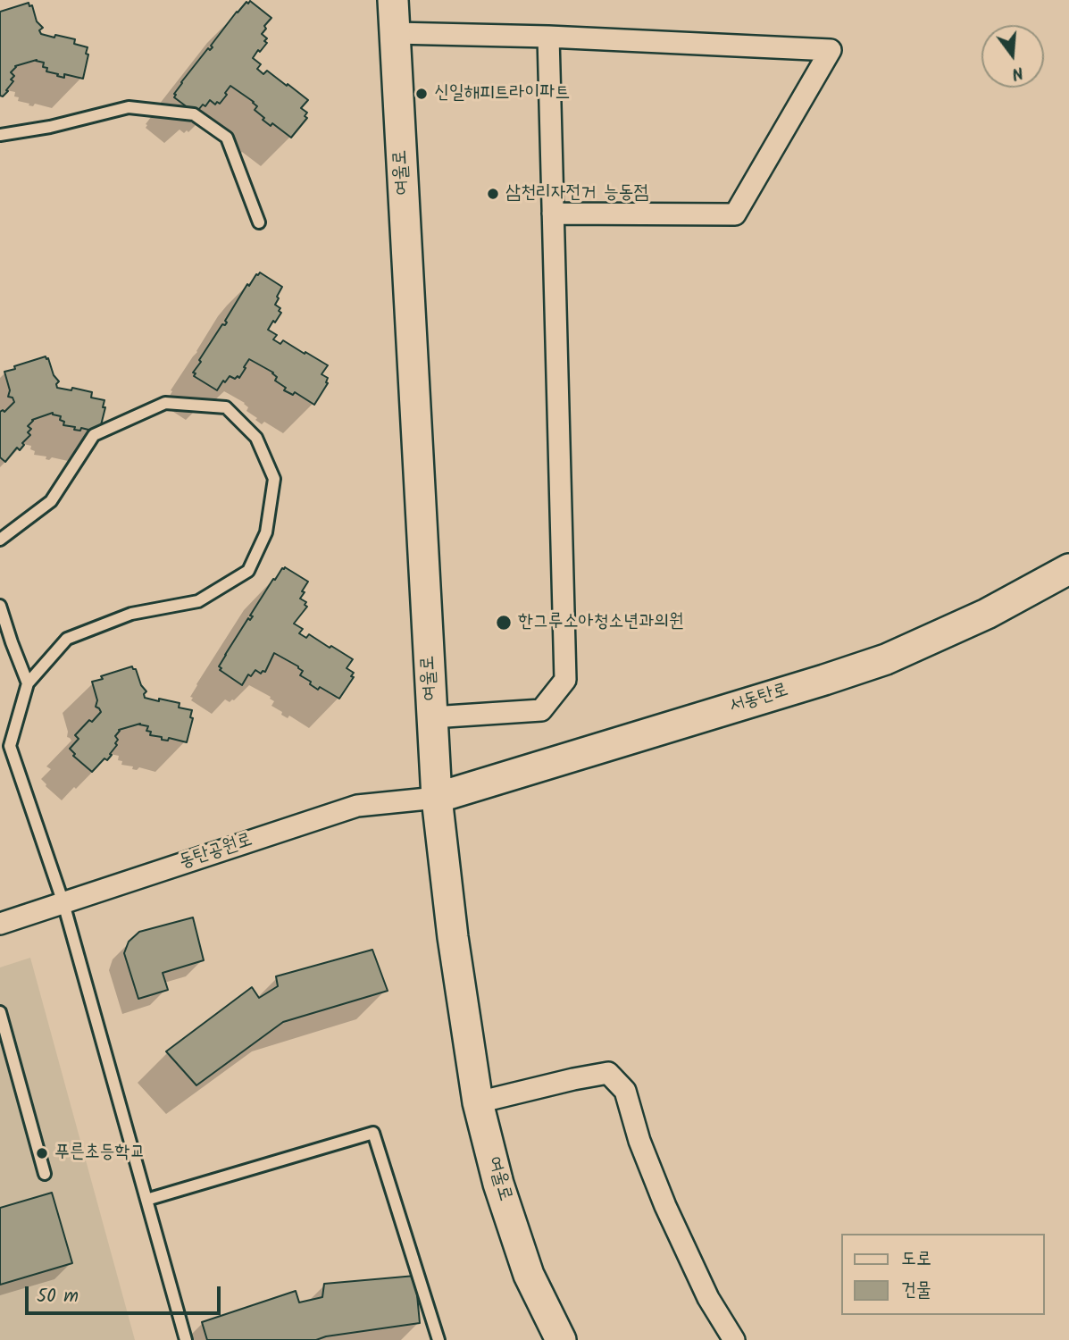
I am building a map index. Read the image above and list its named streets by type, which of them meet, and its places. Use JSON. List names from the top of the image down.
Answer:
{
  "streets": {
    "street": ["여울로", "서동탄로", "동탄공원로"]
  },
  "crossings": [
    ["여울로", "서동탄로"],
    ["여울로", "동탄공원로"],
    ["서동탄로", "동탄공원로"]
  ],
  "places": [
    "신일해피트라이파트",
    "삼천리자전거 능동점",
    "한그루소아청소년과의원",
    "푸른초등학교"
  ],
  "legend": ["도로", "건물"],
  "scale_bar": "50 m",
  "north": "bottom"
}
